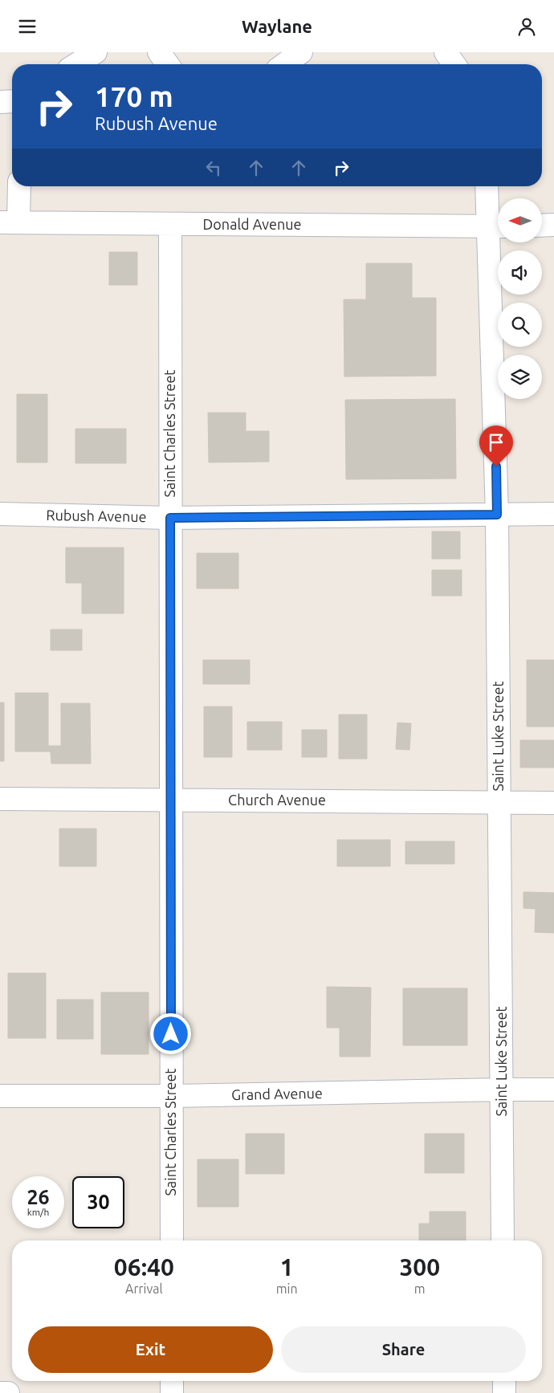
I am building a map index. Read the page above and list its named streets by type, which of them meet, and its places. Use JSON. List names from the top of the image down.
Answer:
{
  "streets": {
    "street": [
      "Donald Avenue",
      "Saint Charles Street",
      "Rubush Avenue",
      "Saint Luke Street",
      "Church Avenue",
      "Grand Avenue"
    ]
  },
  "crossings": [
    ["Donald Avenue", "Saint Charles Street"],
    ["Donald Avenue", "Saint Luke Street"],
    ["Saint Charles Street", "Rubush Avenue"],
    ["Saint Charles Street", "Church Avenue"],
    ["Saint Charles Street", "Grand Avenue"],
    ["Rubush Avenue", "Saint Luke Street"],
    ["Saint Luke Street", "Church Avenue"],
    ["Saint Luke Street", "Grand Avenue"]
  ],
  "north": "left",
  "page": {
    "header": "Waylane",
    "turn": ["170 m", "Rubush Avenue"],
    "speed": "26 km/h",
    "limit": "30",
    "eta": [
      "06:40",
      "Arrival",
      "1",
      "min",
      "300",
      "m"
    ],
    "buttons": ["Exit", "Share"]
  }
}
